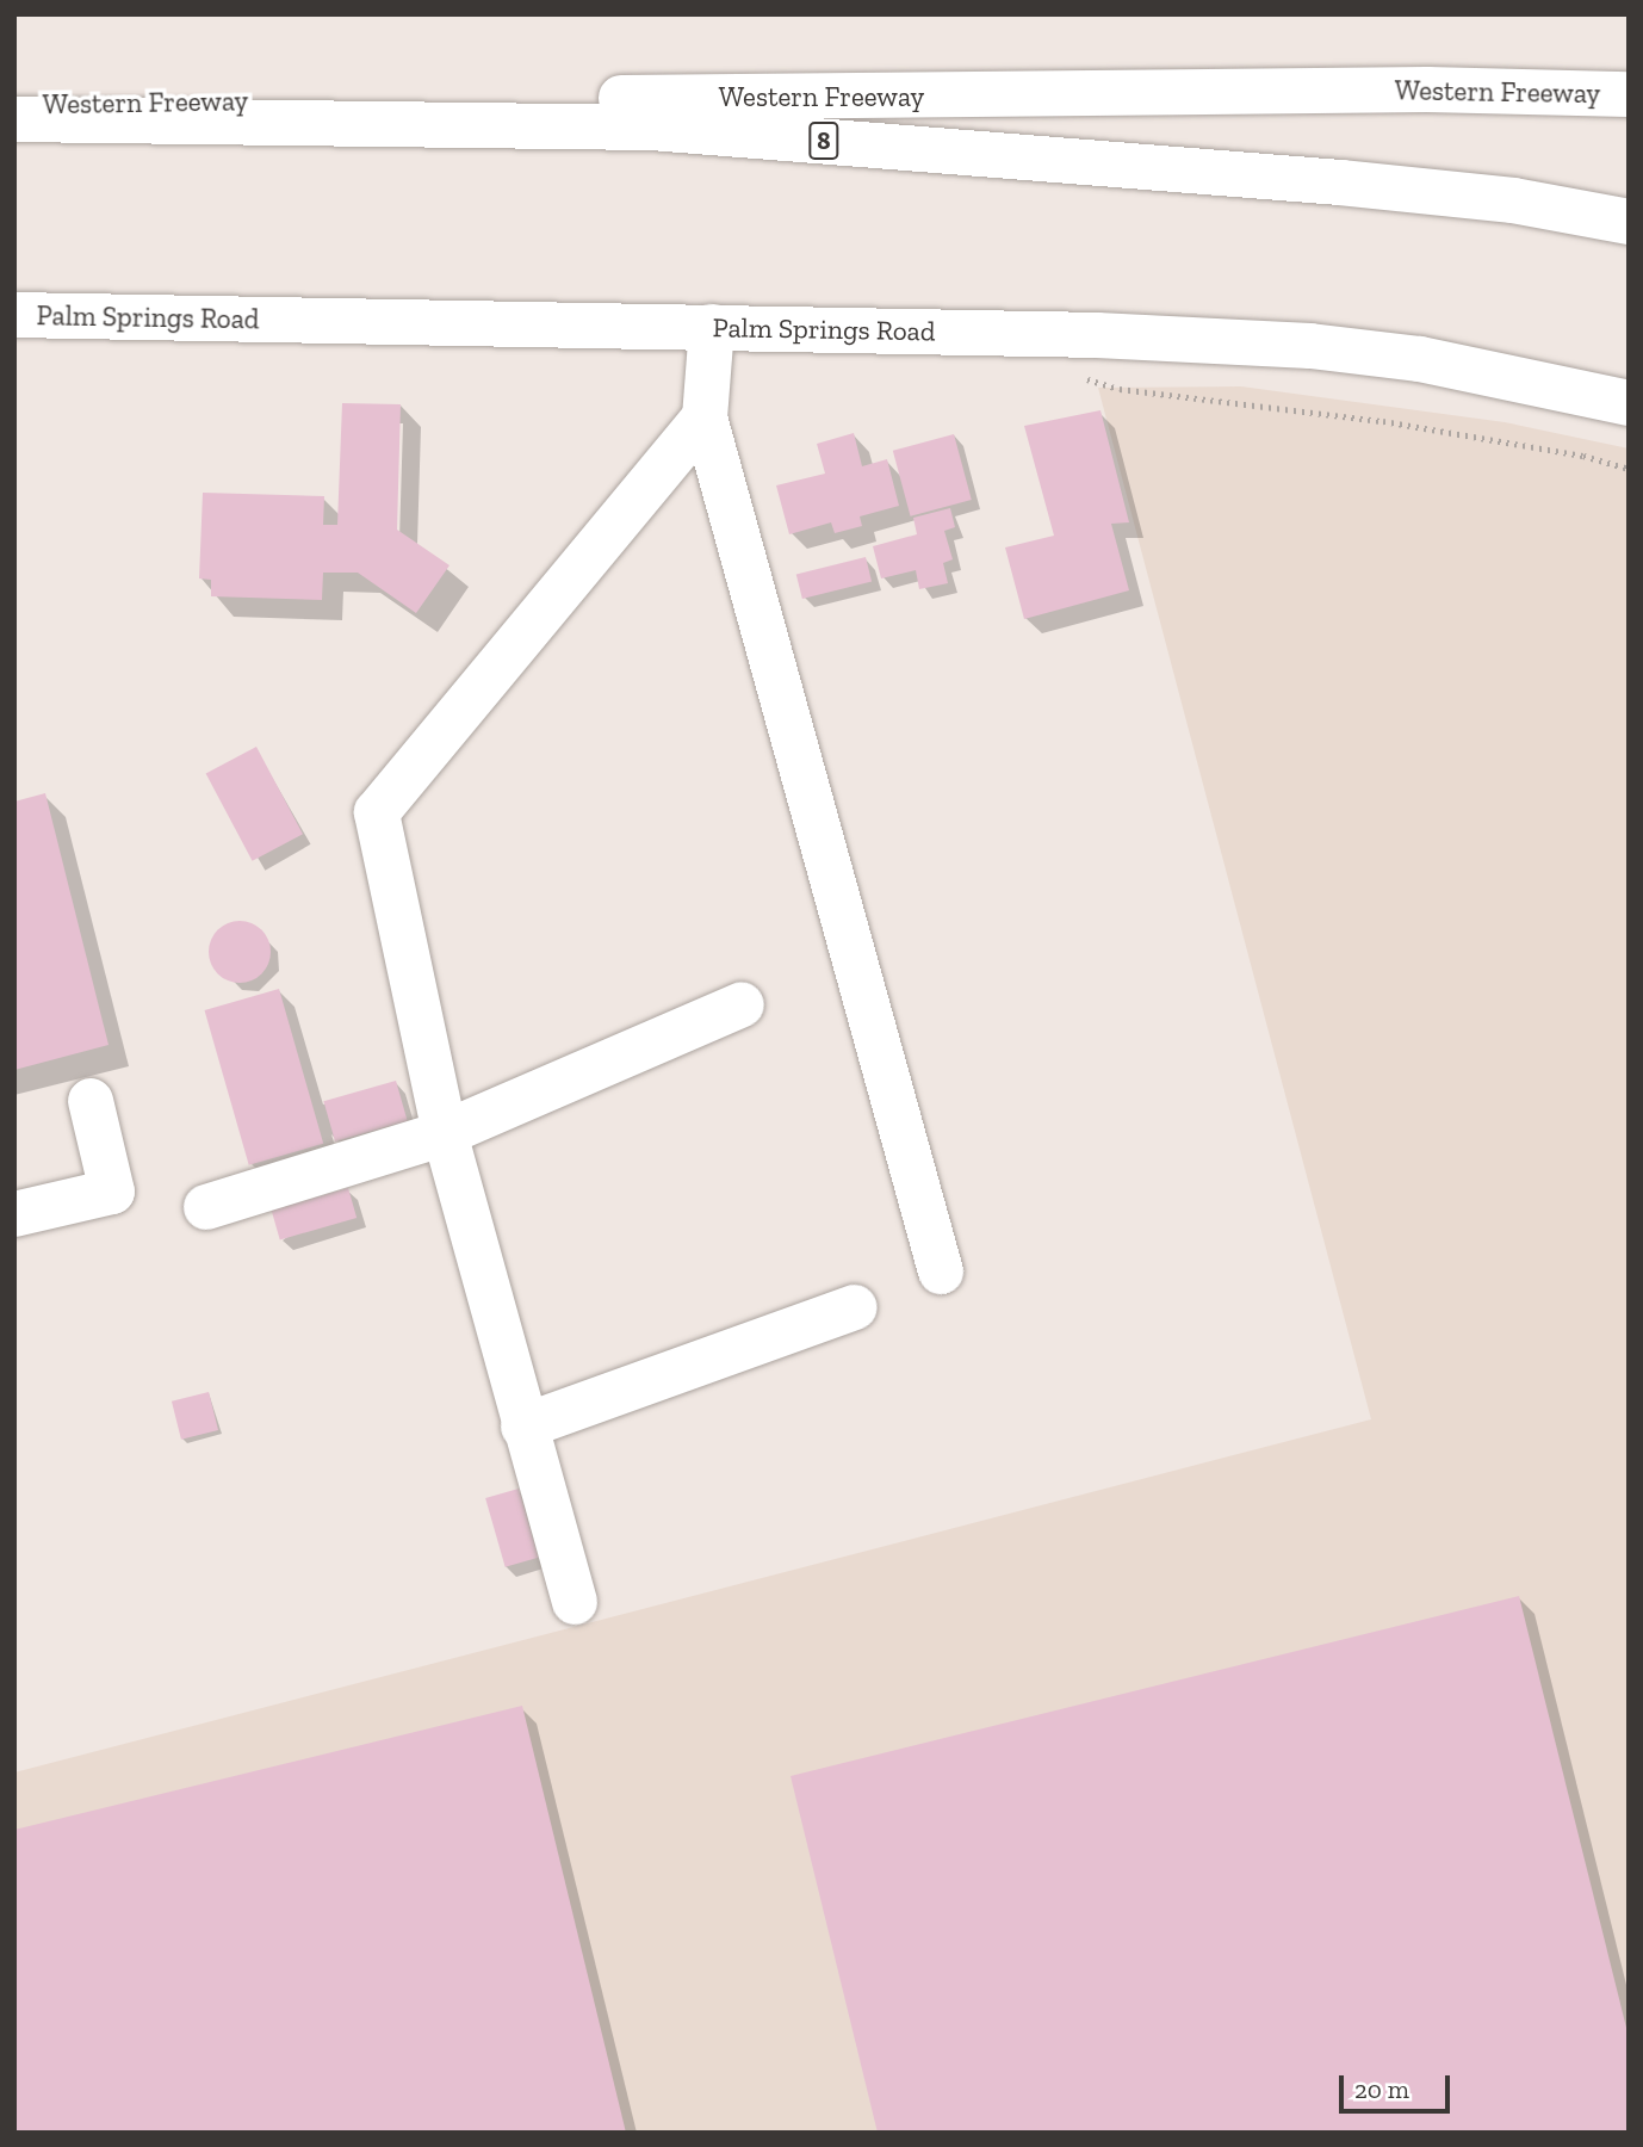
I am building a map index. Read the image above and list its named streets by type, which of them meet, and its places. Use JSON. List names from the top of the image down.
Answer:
{
  "streets": {
    "main road": ["Western Freeway", "8", "Palm Springs Road"]
  },
  "scale_bar": "20 m"
}
